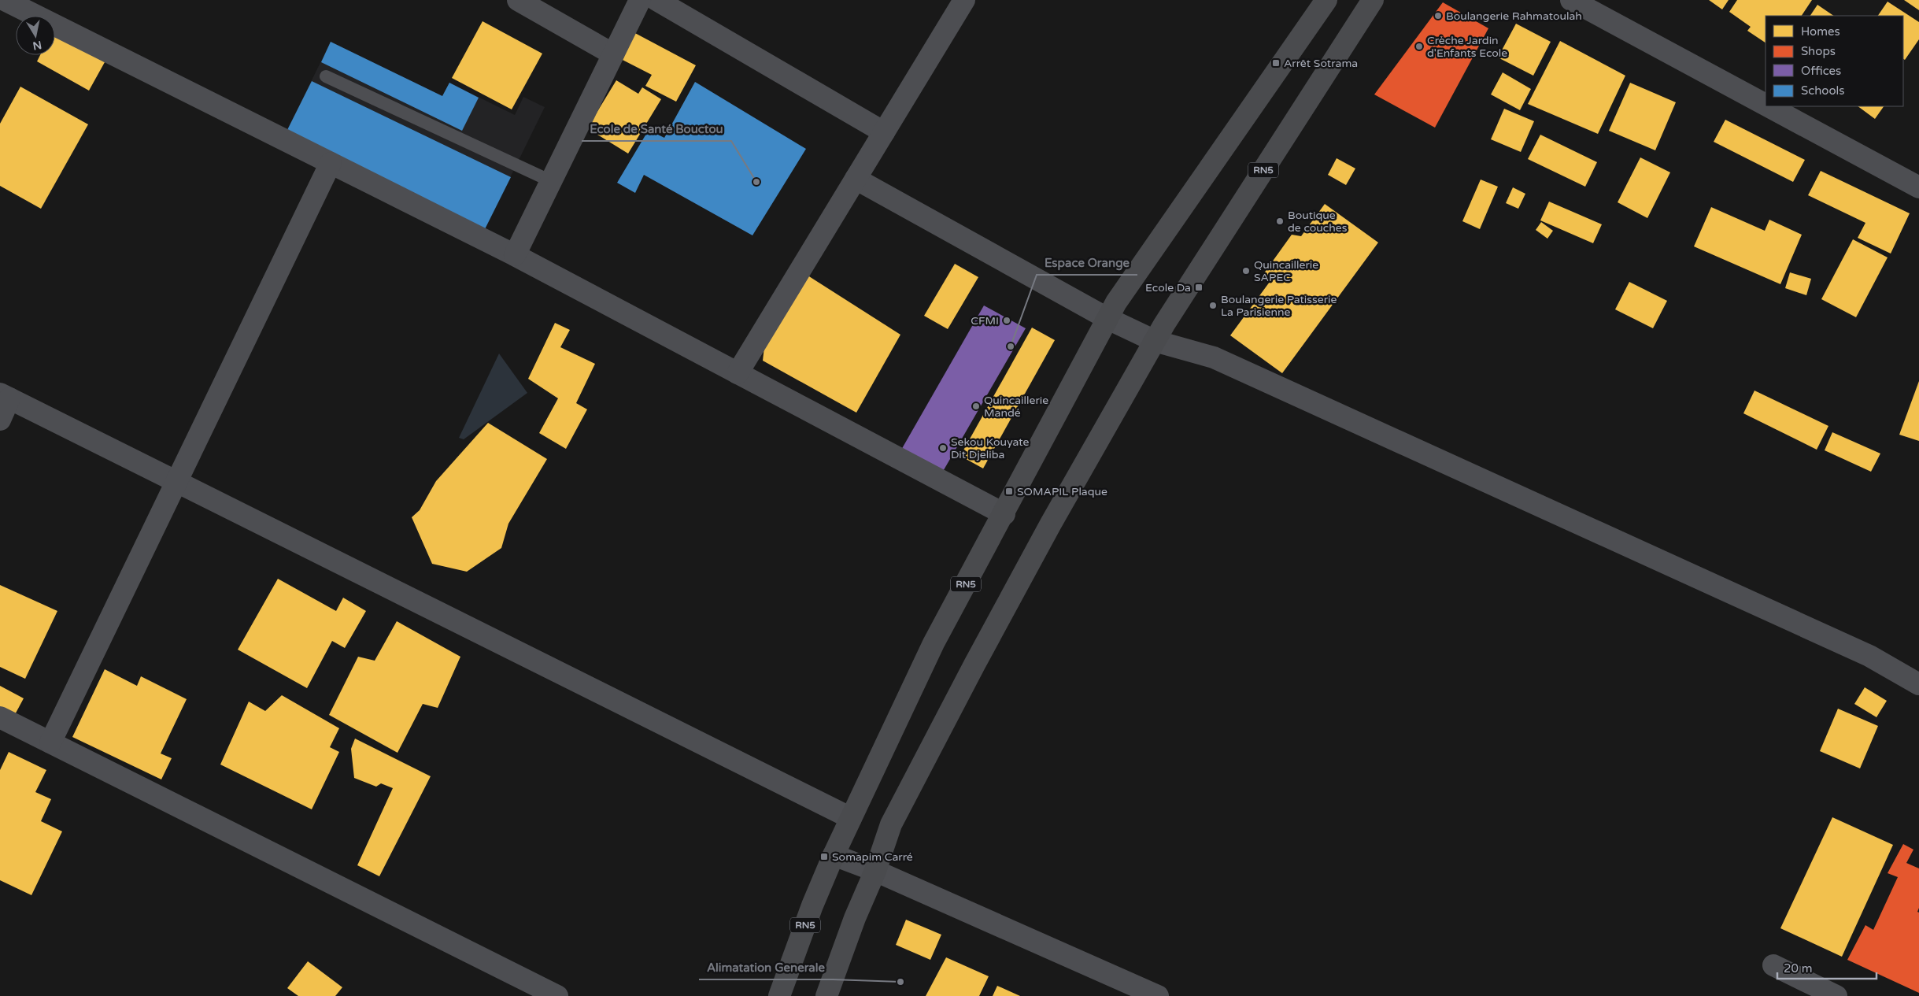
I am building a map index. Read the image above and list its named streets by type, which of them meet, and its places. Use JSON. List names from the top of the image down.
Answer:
{
  "streets": {
    "highway": ["RN5"]
  },
  "places": {
    "other": [
      "Boulangerie Rahmatoulah",
      "Crèche Jardin d'Enfants Ecole",
      "Ecole de Santé Bouctou",
      "Boutique de couches",
      "Quincaillerie SAPEC",
      "Boulangerie Patisserie La Parisienne",
      "CFMI",
      "Espace Orange",
      "Quincaillerie Mandé",
      "Sekou Kouyate Dit Djeliba",
      "Alimatation Generale"
    ],
    "transit": [
      "Arrêt Sotrama",
      "Ecole Da",
      "SOMAPIL Plaque",
      "Somapim Carré"
    ]
  },
  "legend": [
    "Homes",
    "Shops",
    "Offices",
    "Schools"
  ],
  "scale_bar": "20 m",
  "north": "bottom"
}
